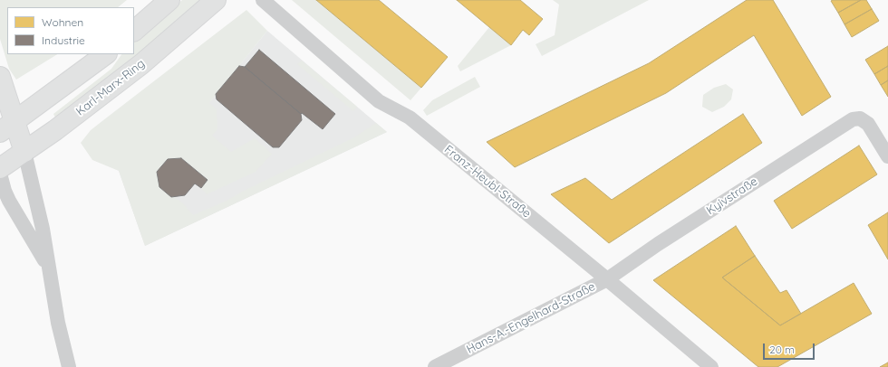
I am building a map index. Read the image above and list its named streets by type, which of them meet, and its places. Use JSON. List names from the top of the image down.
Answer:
{
  "streets": {
    "main road": ["Karl-Marx-Ring"],
    "street": ["Franz-Heubl-Straße", "Kyivstraße", "Hans-A.-Engelhard-Straße"]
  },
  "crossings": [
    ["Franz-Heubl-Straße", "Kyivstraße"],
    ["Franz-Heubl-Straße", "Hans-A.-Engelhard-Straße"],
    ["Kyivstraße", "Hans-A.-Engelhard-Straße"]
  ],
  "legend": ["Wohnen", "Industrie"],
  "scale_bar": "20 m"
}
